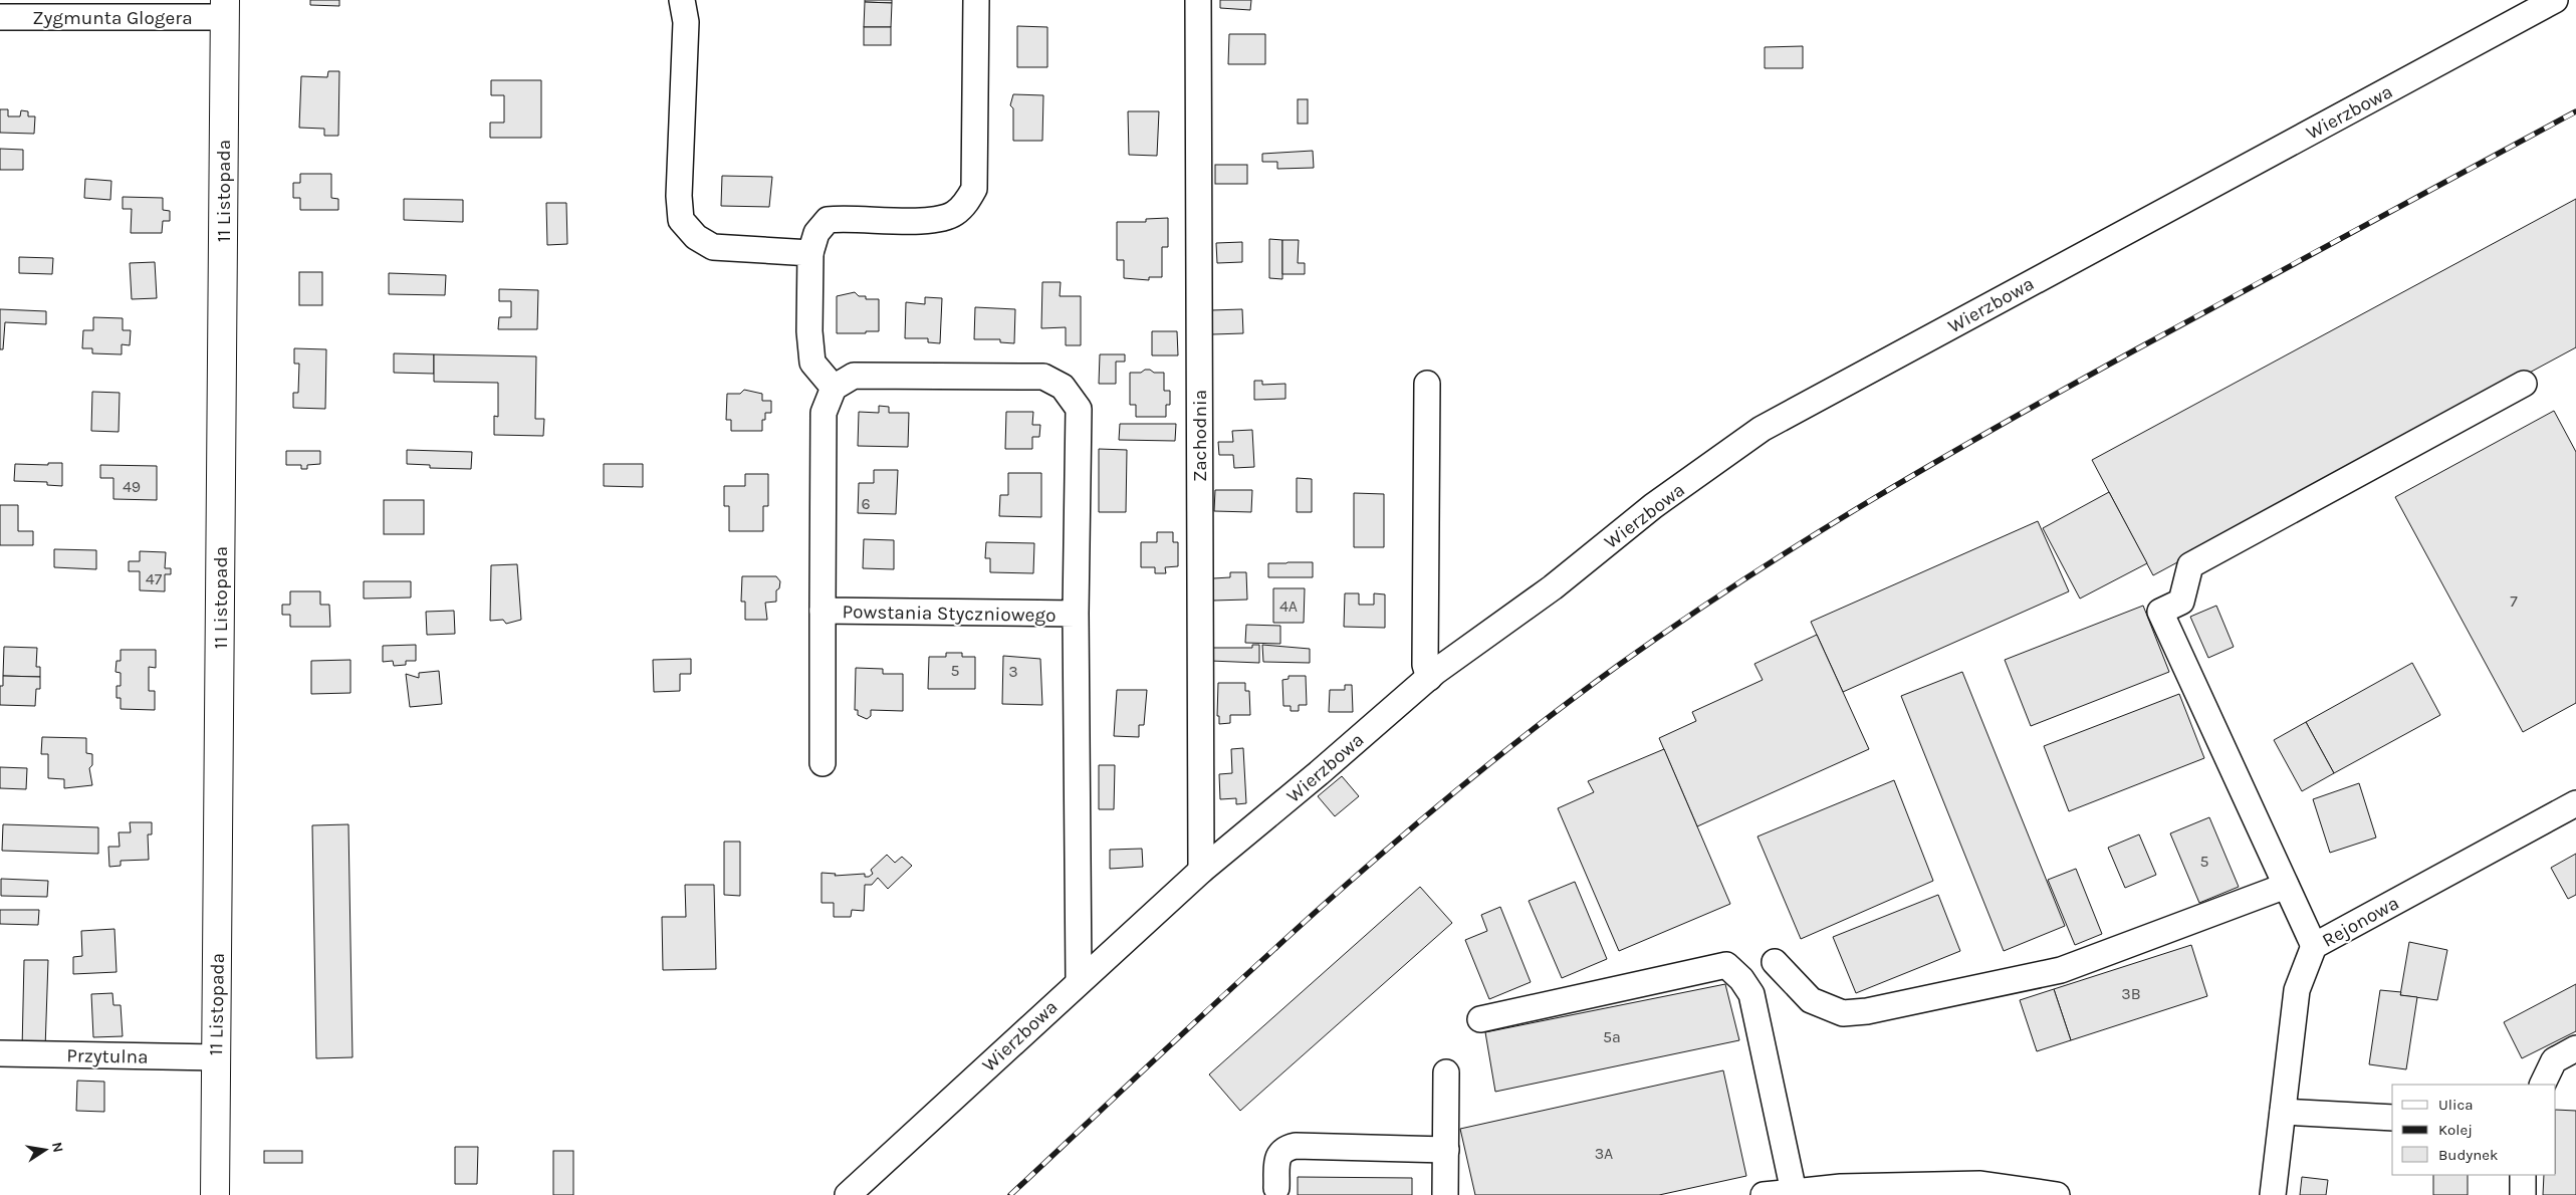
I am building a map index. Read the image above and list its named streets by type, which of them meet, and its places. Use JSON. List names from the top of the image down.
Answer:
{
  "streets": {
    "main road": ["11 Listopada"],
    "street": [
      "Zygmunta Glogera",
      "Wierzbowa",
      "Zachodnia",
      "Powstania Styczniowego",
      "Rejonowa",
      "Przytulna"
    ]
  },
  "crossings": [
    ["Zygmunta Glogera", "11 Listopada"],
    ["Wierzbowa", "Zachodnia"],
    ["Wierzbowa", "Powstania Styczniowego"],
    ["11 Listopada", "Przytulna"]
  ],
  "house_numbers": [
    "49",
    "6",
    "47",
    "7",
    "4A",
    "5",
    "3",
    "5",
    "3B",
    "5a",
    "3A"
  ],
  "legend": ["Ulica", "Kolej", "Budynek"],
  "north": "right"
}
